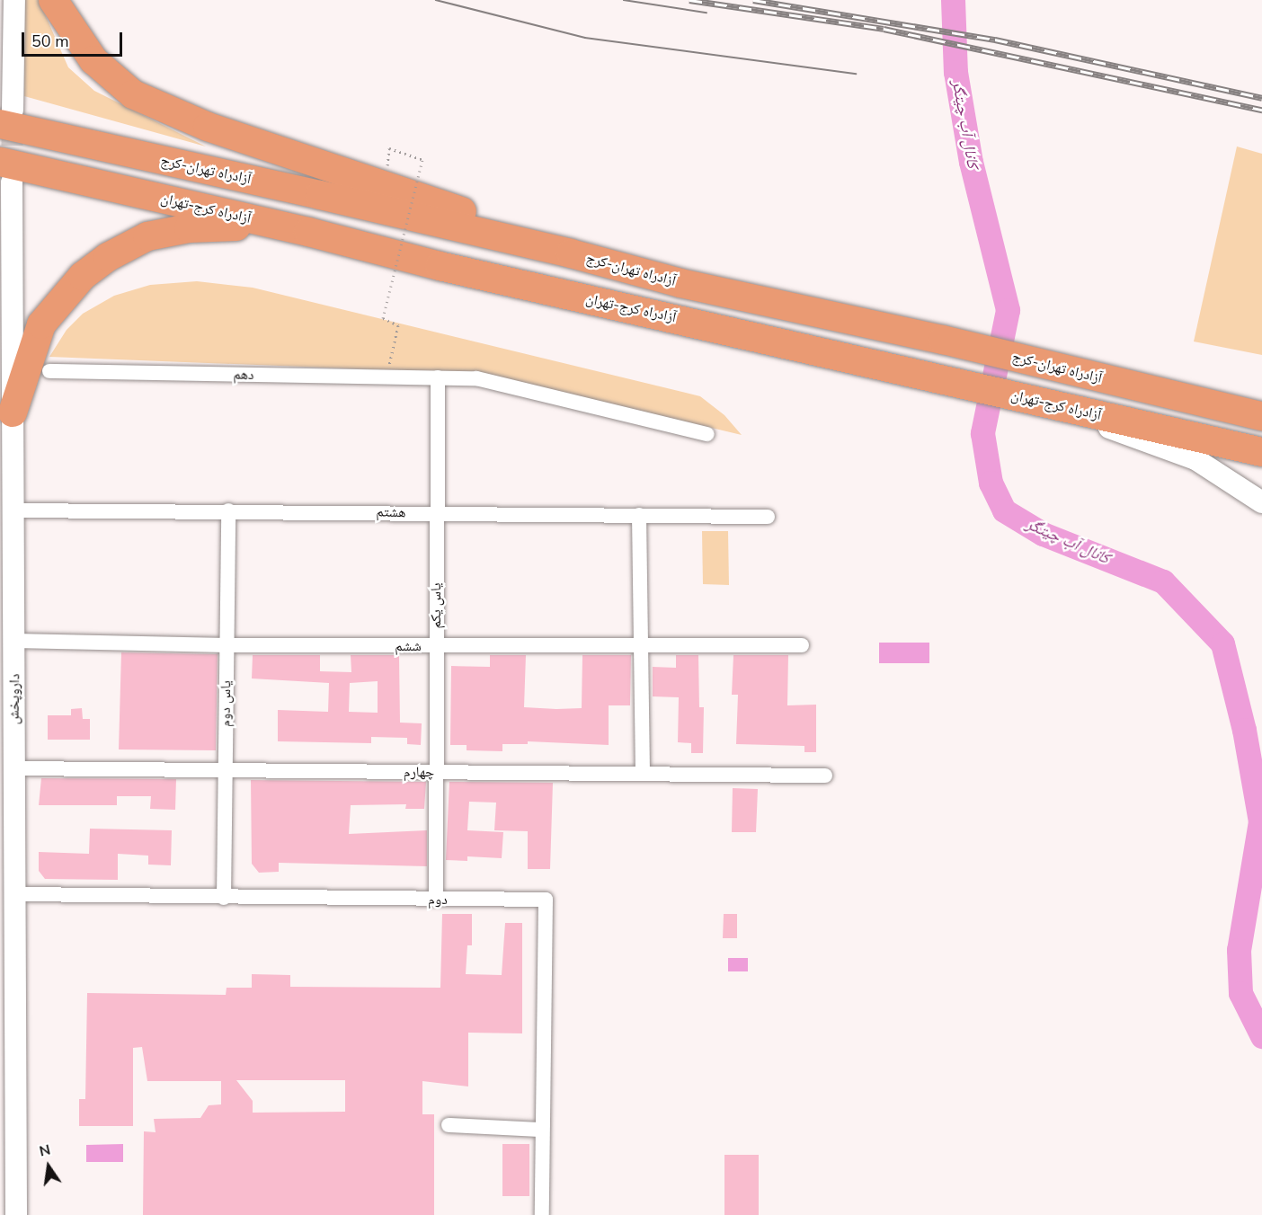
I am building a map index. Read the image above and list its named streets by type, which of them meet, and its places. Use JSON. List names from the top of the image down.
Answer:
{
  "streets": {
    "highway": ["آزادراه تهران-کرج", "آزادراه کرج-تهران"],
    "street": [
      "دهم",
      "هشتم",
      "یاس یکم",
      "ششم",
      "داروپخش",
      "یاس دوم",
      "چهارم",
      "دوم"
    ]
  },
  "crossings": [
    ["آزادراه کرج-تهران", "داروپخش"],
    ["دهم", "یاس یکم"],
    ["هشتم", "یاس یکم"],
    ["هشتم", "داروپخش"],
    ["هشتم", "یاس دوم"],
    ["یاس یکم", "ششم"],
    ["یاس یکم", "چهارم"],
    ["یاس یکم", "دوم"],
    ["ششم", "داروپخش"],
    ["ششم", "یاس دوم"],
    ["داروپخش", "چهارم"],
    ["داروپخش", "دوم"],
    ["یاس دوم", "چهارم"],
    ["یاس دوم", "دوم"]
  ],
  "water": ["کانال آب چیتگر"],
  "scale_bar": "50 m",
  "north": "top"
}
